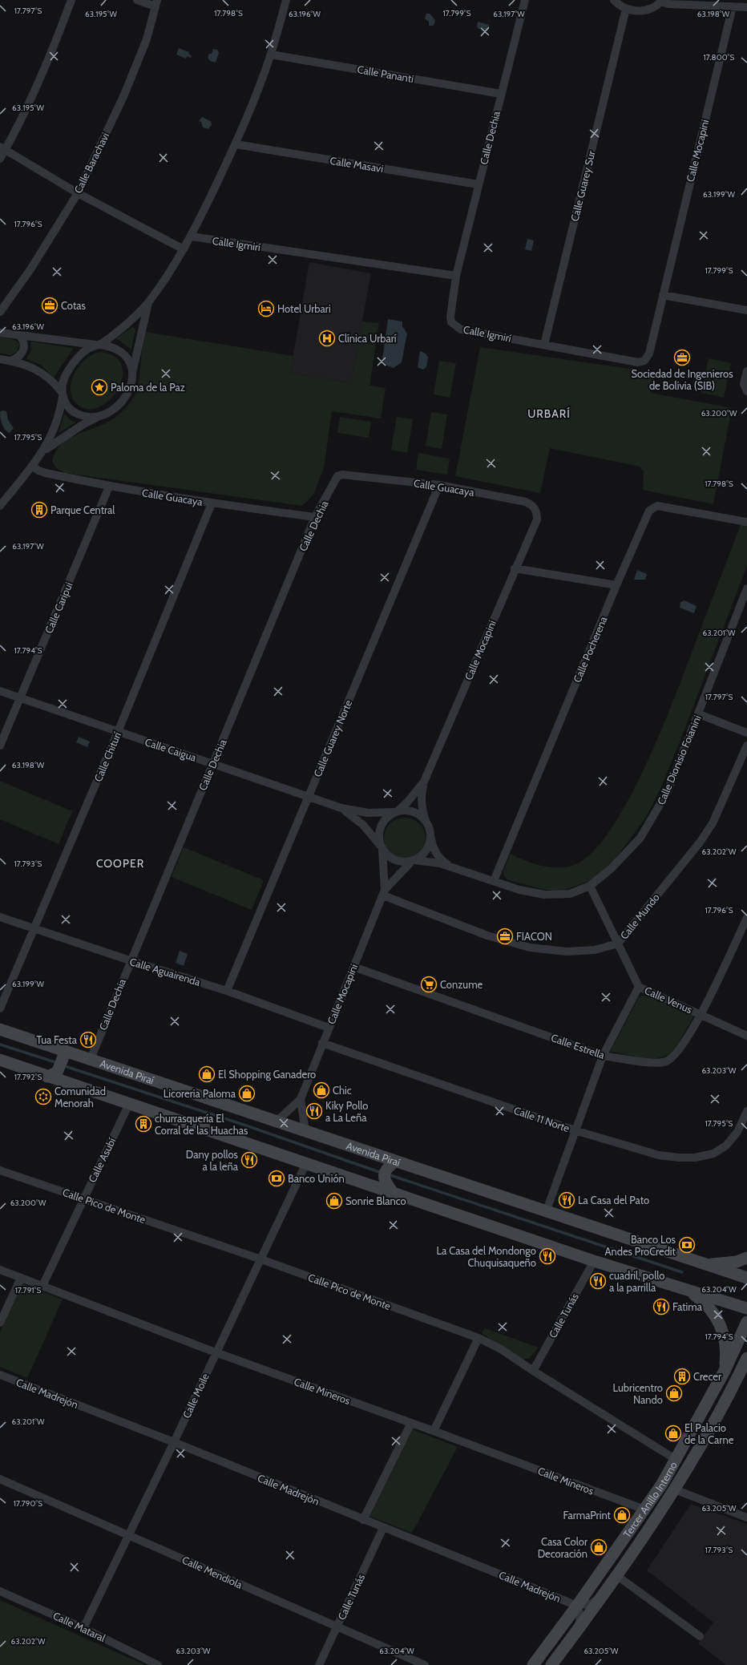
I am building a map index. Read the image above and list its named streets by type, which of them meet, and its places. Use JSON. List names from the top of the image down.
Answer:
{
  "streets": {
    "main road": ["Avenida Piraí", "Tercer Anillo Interno"],
    "street": [
      "Calle Pananti",
      "Calle Dechia",
      "Calle Mocapini",
      "Calle Barachavi",
      "Calle Masavi",
      "Calle Guarey Sur",
      "Calle Igmirí",
      "Calle Guacaya",
      "Calle Caripui",
      "Calle Pocherena",
      "Calle Guarey Norte",
      "Calle Caigua",
      "Calle Chiturí",
      "Calle Dionisio Foianini",
      "Calle Mundo",
      "Calle Aguairenda",
      "Calle Venus",
      "Calle Estrella",
      "Calle 11 Norte",
      "Calle Asubí",
      "Calle Pico de Monte",
      "Calle Tunás",
      "Calle Mineros",
      "Calle Madrejón",
      "Calle Moile",
      "Calle Mendiola",
      "Calle Mataral"
    ]
  },
  "crossings": [
    ["Calle Pananti", "Calle Dechia"],
    ["Calle Dechia", "Calle Masavi"],
    ["Calle Dechia", "Calle Igmirí"],
    ["Calle Dechia", "Calle Guacaya"],
    ["Calle Dechia", "Calle Caigua"],
    ["Calle Dechia", "Calle Aguairenda"],
    ["Calle Dechia", "Avenida Piraí"],
    ["Calle Mocapini", "Calle Igmirí"],
    ["Calle Mocapini", "Calle Guacaya"],
    ["Calle Mocapini", "Calle Caigua"],
    ["Calle Mocapini", "Calle Dionisio Foianini"],
    ["Calle Mocapini", "Calle Mundo"],
    ["Calle Mocapini", "Calle Aguairenda"],
    ["Calle Mocapini", "Calle Estrella"],
    ["Calle Mocapini", "Avenida Piraí"],
    ["Calle Mocapini", "Calle 11 Norte"],
    ["Calle Guarey Sur", "Calle Igmirí"],
    ["Calle Guacaya", "Calle Caripui"],
    ["Calle Guacaya", "Calle Guarey Norte"],
    ["Calle Guacaya", "Calle Chiturí"],
    ["Calle Caripui", "Calle Caigua"],
    ["Calle Pocherena", "Calle Dionisio Foianini"],
    ["Calle Guarey Norte", "Calle Caigua"],
    ["Calle Guarey Norte", "Calle Aguairenda"],
    ["Calle Caigua", "Calle Chiturí"],
    ["Calle Caigua", "Calle Dionisio Foianini"],
    ["Calle Chiturí", "Calle Aguairenda"],
    ["Calle Dionisio Foianini", "Calle Venus"],
    ["Calle Mundo", "Calle Venus"],
    ["Calle Venus", "Calle Estrella"],
    ["Calle Asubí", "Calle Pico de Monte"],
    ["Calle Asubí", "Calle Mineros"],
    ["Calle Pico de Monte", "Calle Tunás"],
    ["Calle Pico de Monte", "Calle Moile"],
    ["Calle Pico de Monte", "Tercer Anillo Interno"],
    ["Calle Tunás", "Calle Madrejón"],
    ["Calle Tunás", "Calle Mendiola"],
    ["Calle Mineros", "Calle Moile"],
    ["Calle Mineros", "Tercer Anillo Interno"],
    ["Calle Madrejón", "Calle Moile"],
    ["Calle Madrejón", "Tercer Anillo Interno"],
    ["Calle Moile", "Calle Mendiola"],
    ["Calle Moile", "Calle Mataral"]
  ],
  "districts": ["URBARÍ", "COOPER"],
  "places": {
    "office": ["Cotas", "Sociedad de Ingenieros de Bolivia (SIB)", "FIACON"],
    "hotel": ["Hotel Urbari"],
    "hospital": ["Clínica Urbarí"],
    "place": ["Paloma de la Paz"],
    "building": ["Parque Central", "churrasquería El Corral de las Huachas", "Crecer"],
    "supermarket": ["Conzume"],
    "restaurant": [
      "Tua Festa",
      "Kiky Pollo a La Leña",
      "Dany pollos a la leña",
      "La Casa del Pato",
      "La Casa del Mondongo Chuquisaqueño",
      "cuadril, pollo a la parrilla",
      "Fatima"
    ],
    "shop": [
      "El Shopping Ganadero",
      "Chic",
      "Licoreria Paloma",
      "Sonrie Blanco",
      "Lubricentro Nando",
      "El Palacio de la Carne",
      "FarmaPrint",
      "Casa Color Decoración"
    ],
    "synagogue": ["Comunidad Menorah"],
    "bank": ["Banco Unión", "Banco Los Andes ProCredit"]
  },
  "coordinates": [
    "17.797°S",
    "17.798°S",
    "17.799°S",
    "63.195°W",
    "63.196°W",
    "63.197°W",
    "63.198°W",
    "17.800°S",
    "63.199°W",
    "17.796°S",
    "63.200°W",
    "17.795°S",
    "63.201°W",
    "17.794°S",
    "63.202°W",
    "17.793°S",
    "63.203°W",
    "17.792°S",
    "63.204°W",
    "17.791°S",
    "17.790°S",
    "63.205°W"
  ]
}
